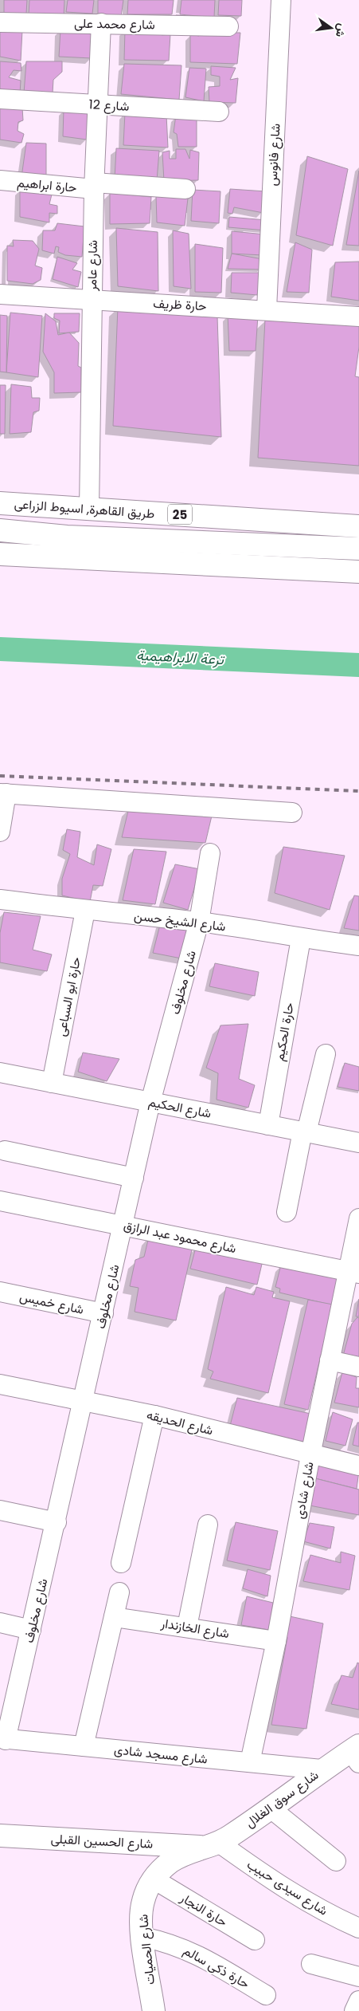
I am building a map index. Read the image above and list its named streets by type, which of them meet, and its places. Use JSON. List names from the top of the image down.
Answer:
{
  "streets": {
    "main road": [
      "طريق القاهرة, اسيوط الزراعى",
      "25",
      "شارع سوق الغلال",
      "شارع الحسين القبلى",
      "شارع الحميات"
    ],
    "street": [
      "شارع محمد على",
      "شارع 12",
      "شارع فانوس",
      "حارة ابراهيم",
      "شارع عامر",
      "حارة ظريف",
      "شارع الشيخ حسن",
      "شارع مخلوف",
      "حارة ابو السباعى",
      "حارة الحكيم",
      "شارع الحكيم",
      "شارع محمود عبد الرازق",
      "شارع خميس",
      "شارع الحديقه",
      "شارع شادى",
      "شارع الخازندار",
      "شارع مسجد شادى",
      "شارع سيدى حبيب",
      "حارة النجار",
      "حارة ذكى سالم"
    ]
  },
  "crossings": [
    ["شارع محمد على", "شارع عامر"],
    ["شارع 12", "شارع عامر"],
    ["شارع فانوس", "حارة ظريف"],
    ["حارة ابراهيم", "شارع عامر"],
    ["شارع عامر", "حارة ظريف"],
    ["شارع عامر", "طريق القاهرة, اسيوط الزراعى"],
    ["شارع الشيخ حسن", "شارع مخلوف"],
    ["شارع الشيخ حسن", "حارة ابو السباعى"],
    ["شارع الشيخ حسن", "حارة الحكيم"],
    ["شارع مخلوف", "شارع الحكيم"],
    ["شارع مخلوف", "شارع محمود عبد الرازق"],
    ["شارع مخلوف", "شارع خميس"],
    ["شارع مخلوف", "شارع الحديقه"],
    ["شارع مخلوف", "شارع مسجد شادى"],
    ["حارة ابو السباعى", "شارع الحكيم"],
    ["حارة الحكيم", "شارع الحكيم"],
    ["شارع محمود عبد الرازق", "شارع شادى"],
    ["شارع الحديقه", "شارع شادى"],
    ["شارع شادى", "شارع الخازندار"],
    ["شارع شادى", "شارع مسجد شادى"],
    ["شارع مسجد شادى", "شارع سوق الغلال"],
    ["شارع سوق الغلال", "شارع الحسين القبلى"],
    ["شارع سوق الغلال", "شارع سيدى حبيب"],
    ["شارع سوق الغلال", "شارع الحميات"],
    ["شارع الحسين القبلى", "شارع سيدى حبيب"],
    ["شارع الحسين القبلى", "شارع الحميات"],
    ["شارع سيدى حبيب", "شارع الحميات"],
    ["حارة النجار", "شارع الحميات"],
    ["شارع الحميات", "حارة ذكى سالم"]
  ],
  "water": ["ترعة الابراهيمية"],
  "north": "right"
}
